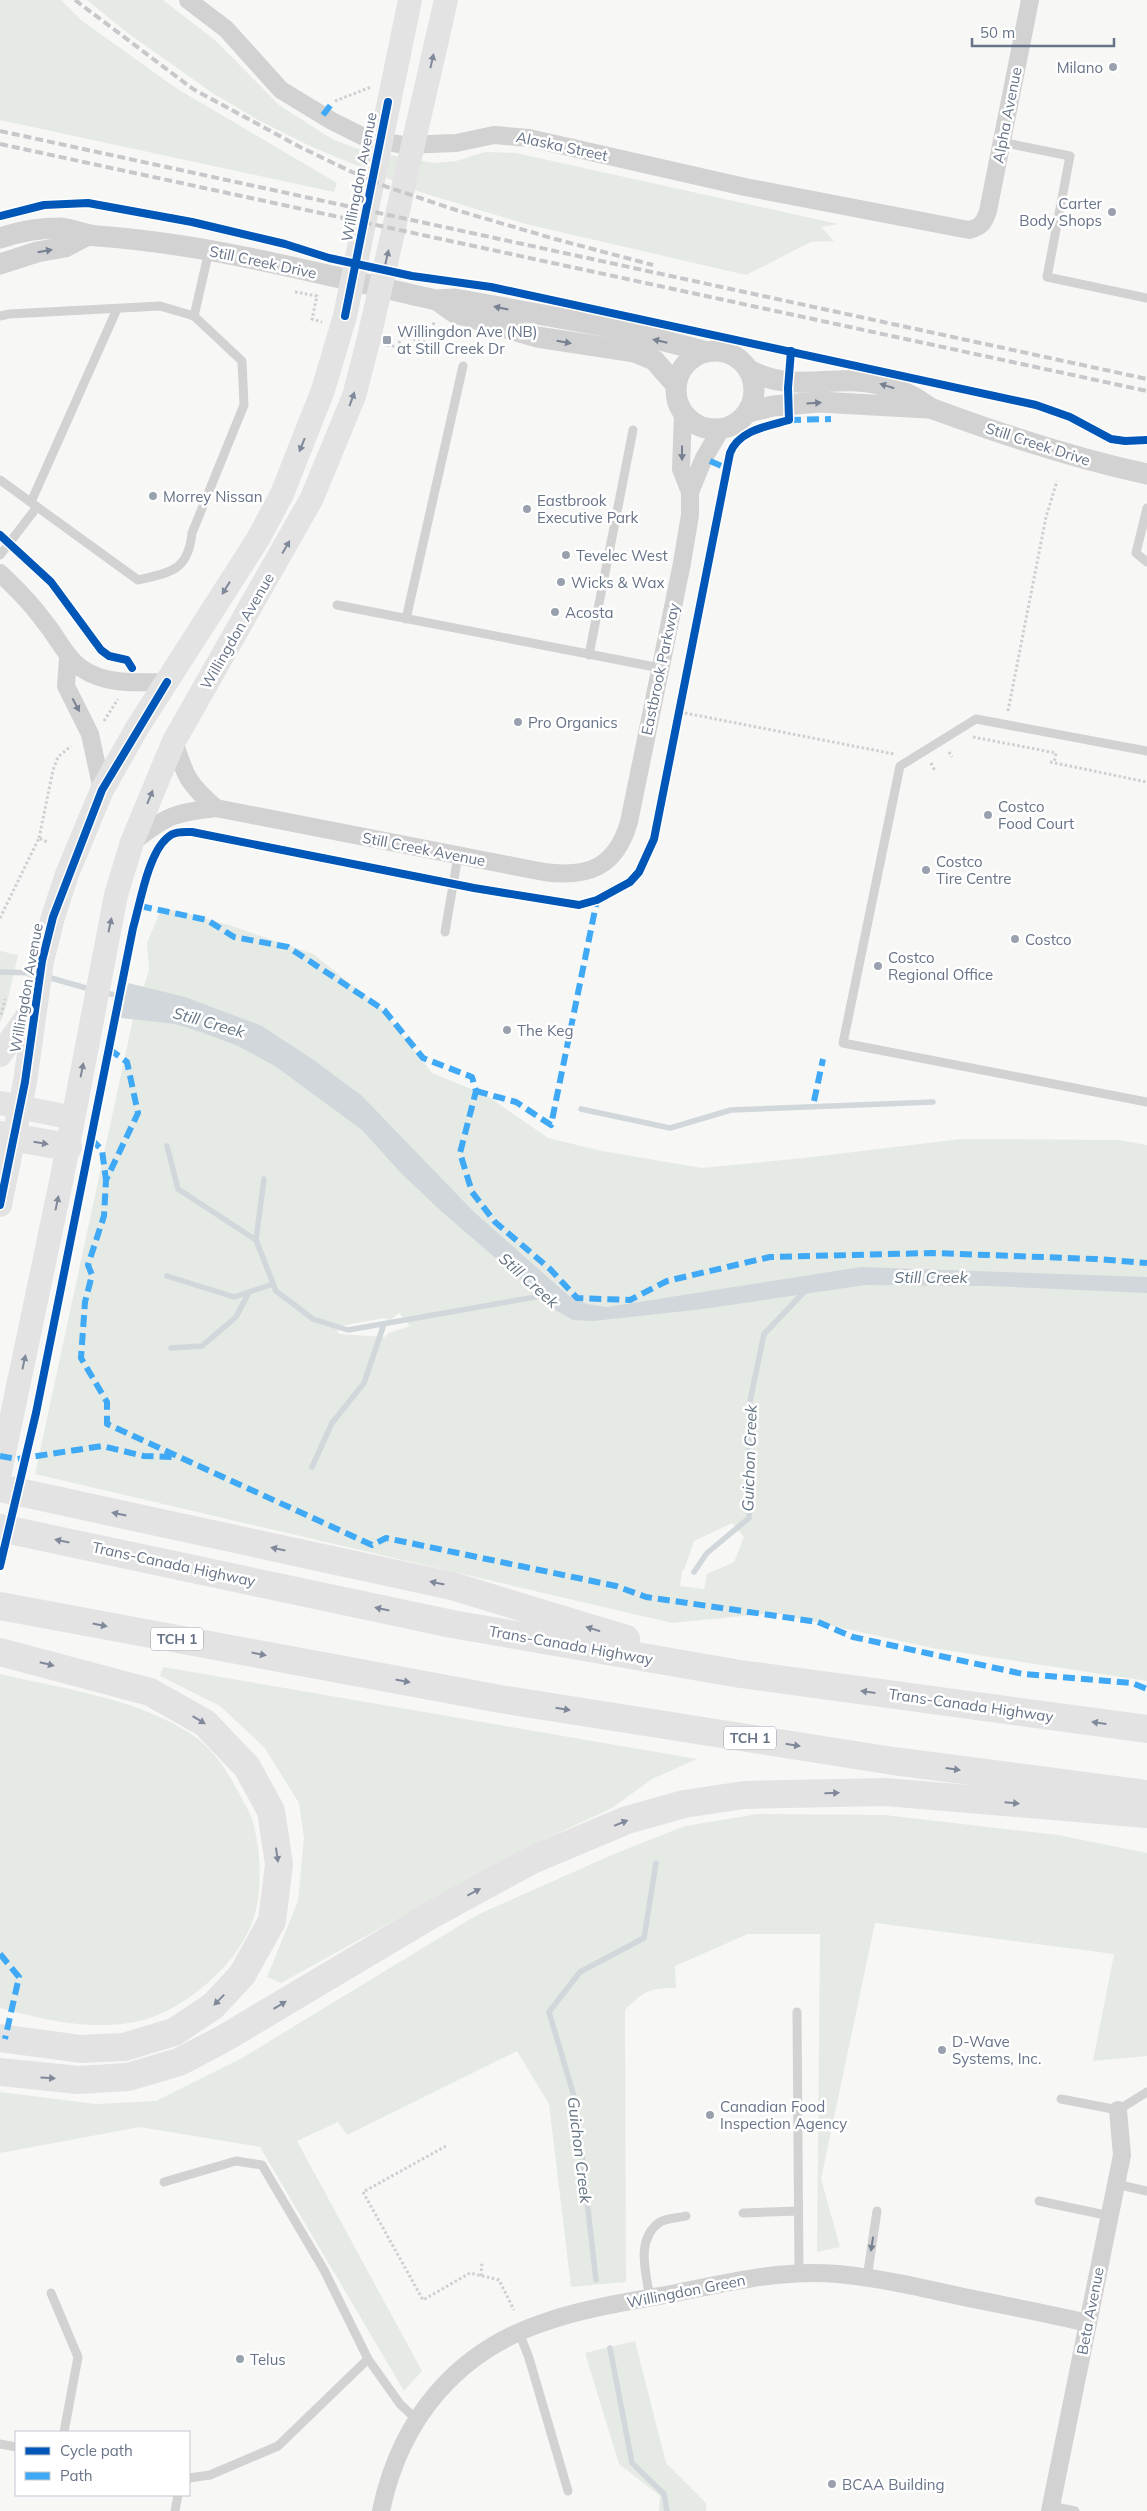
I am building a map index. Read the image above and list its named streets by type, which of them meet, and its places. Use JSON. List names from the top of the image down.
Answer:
{
  "streets": {
    "highway": ["Trans-Canada Highway", "TCH 1"],
    "main road": ["Willingdon Avenue"],
    "street": [
      "Alpha Avenue",
      "Alaska Street",
      "Still Creek Drive",
      "Eastbrook Parkway",
      "Still Creek Avenue",
      "Willingdon Green",
      "Beta Avenue"
    ]
  },
  "crossings": [
    ["Alpha Avenue", "Alaska Street"],
    ["Willingdon Avenue", "Still Creek Avenue"],
    ["Still Creek Drive", "Eastbrook Parkway"],
    ["Eastbrook Parkway", "Still Creek Avenue"],
    ["Willingdon Green", "Beta Avenue"]
  ],
  "water": ["Still Creek", "Guichon Creek"],
  "places": {
    "other": [
      "Milano",
      "Carter Body Shops",
      "Morrey Nissan",
      "Eastbrook Executive Park",
      "Tevelec West",
      "Wicks & Wax",
      "Acosta",
      "Pro Organics",
      "Costco Food Court",
      "Costco Tire Centre",
      "Costco",
      "Costco Regional Office",
      "The Keg",
      "D-Wave Systems, Inc.",
      "Canadian Food Inspection Agency",
      "Telus",
      "BCAA Building"
    ],
    "transit": ["Willingdon Ave (NB) at Still Creek Dr"]
  },
  "legend": ["Cycle path", "Path"],
  "scale_bar": "50 m"
}
